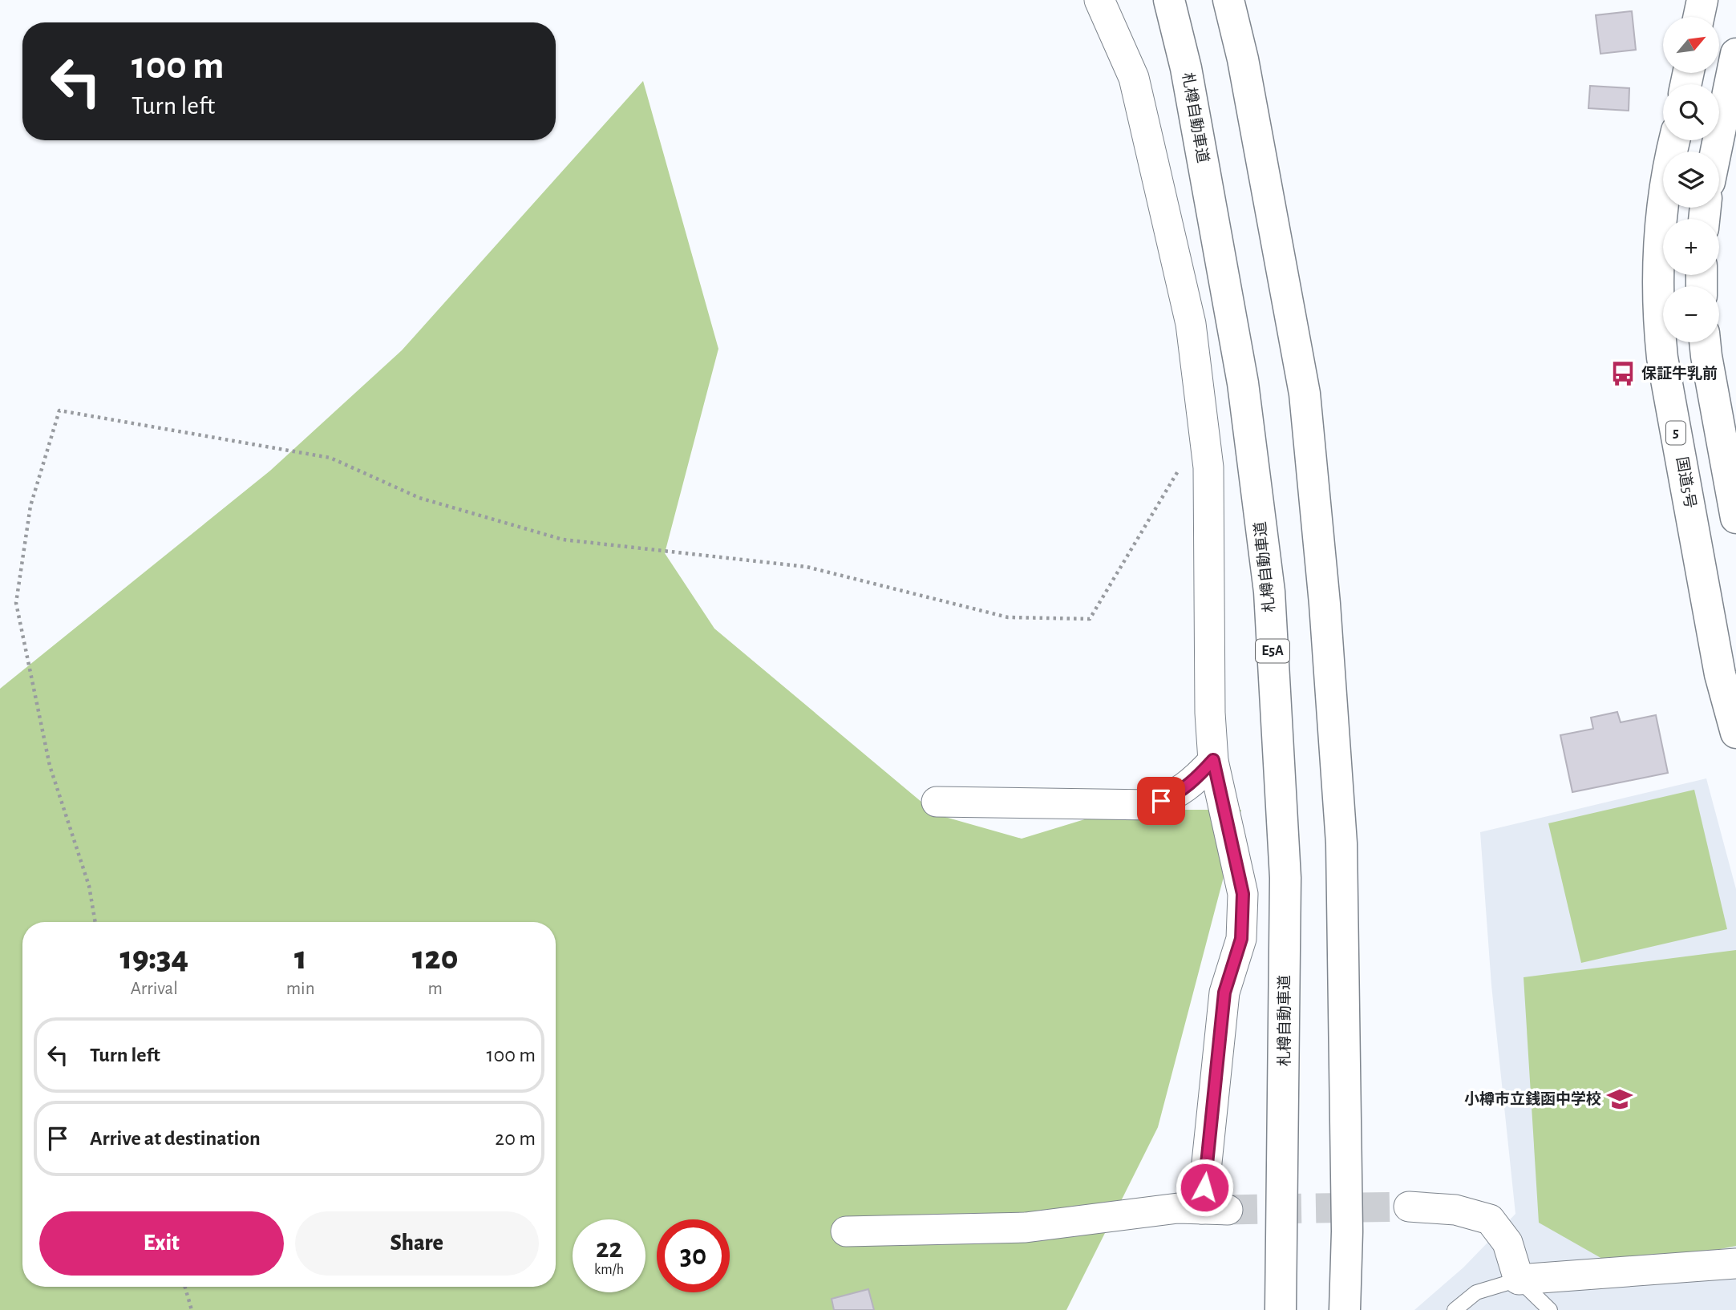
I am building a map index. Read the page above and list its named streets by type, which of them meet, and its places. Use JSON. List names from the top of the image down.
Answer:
{
  "streets": {
    "highway": [
      "札樽自動車道",
      "5",
      "国道5号",
      "E5A"
    ]
  },
  "places": {
    "bus stop": ["保証牛乳前"],
    "school or university": ["小樽市立銭函中学校"]
  },
  "north": "top right",
  "page": {
    "map_buttons": ["+", "−"],
    "turn": ["100 m", "Turn left"],
    "eta": [
      "19:34",
      "Arrival",
      "1",
      "min",
      "120",
      "m"
    ],
    "list": [
      {
        "name": "Turn left",
        "value": "100 m"
      },
      {
        "name": "Arrive at destination",
        "value": "20 m"
      }
    ],
    "buttons": ["Exit", "Share"],
    "speed": "22 km/h",
    "limit": "30"
  }
}
